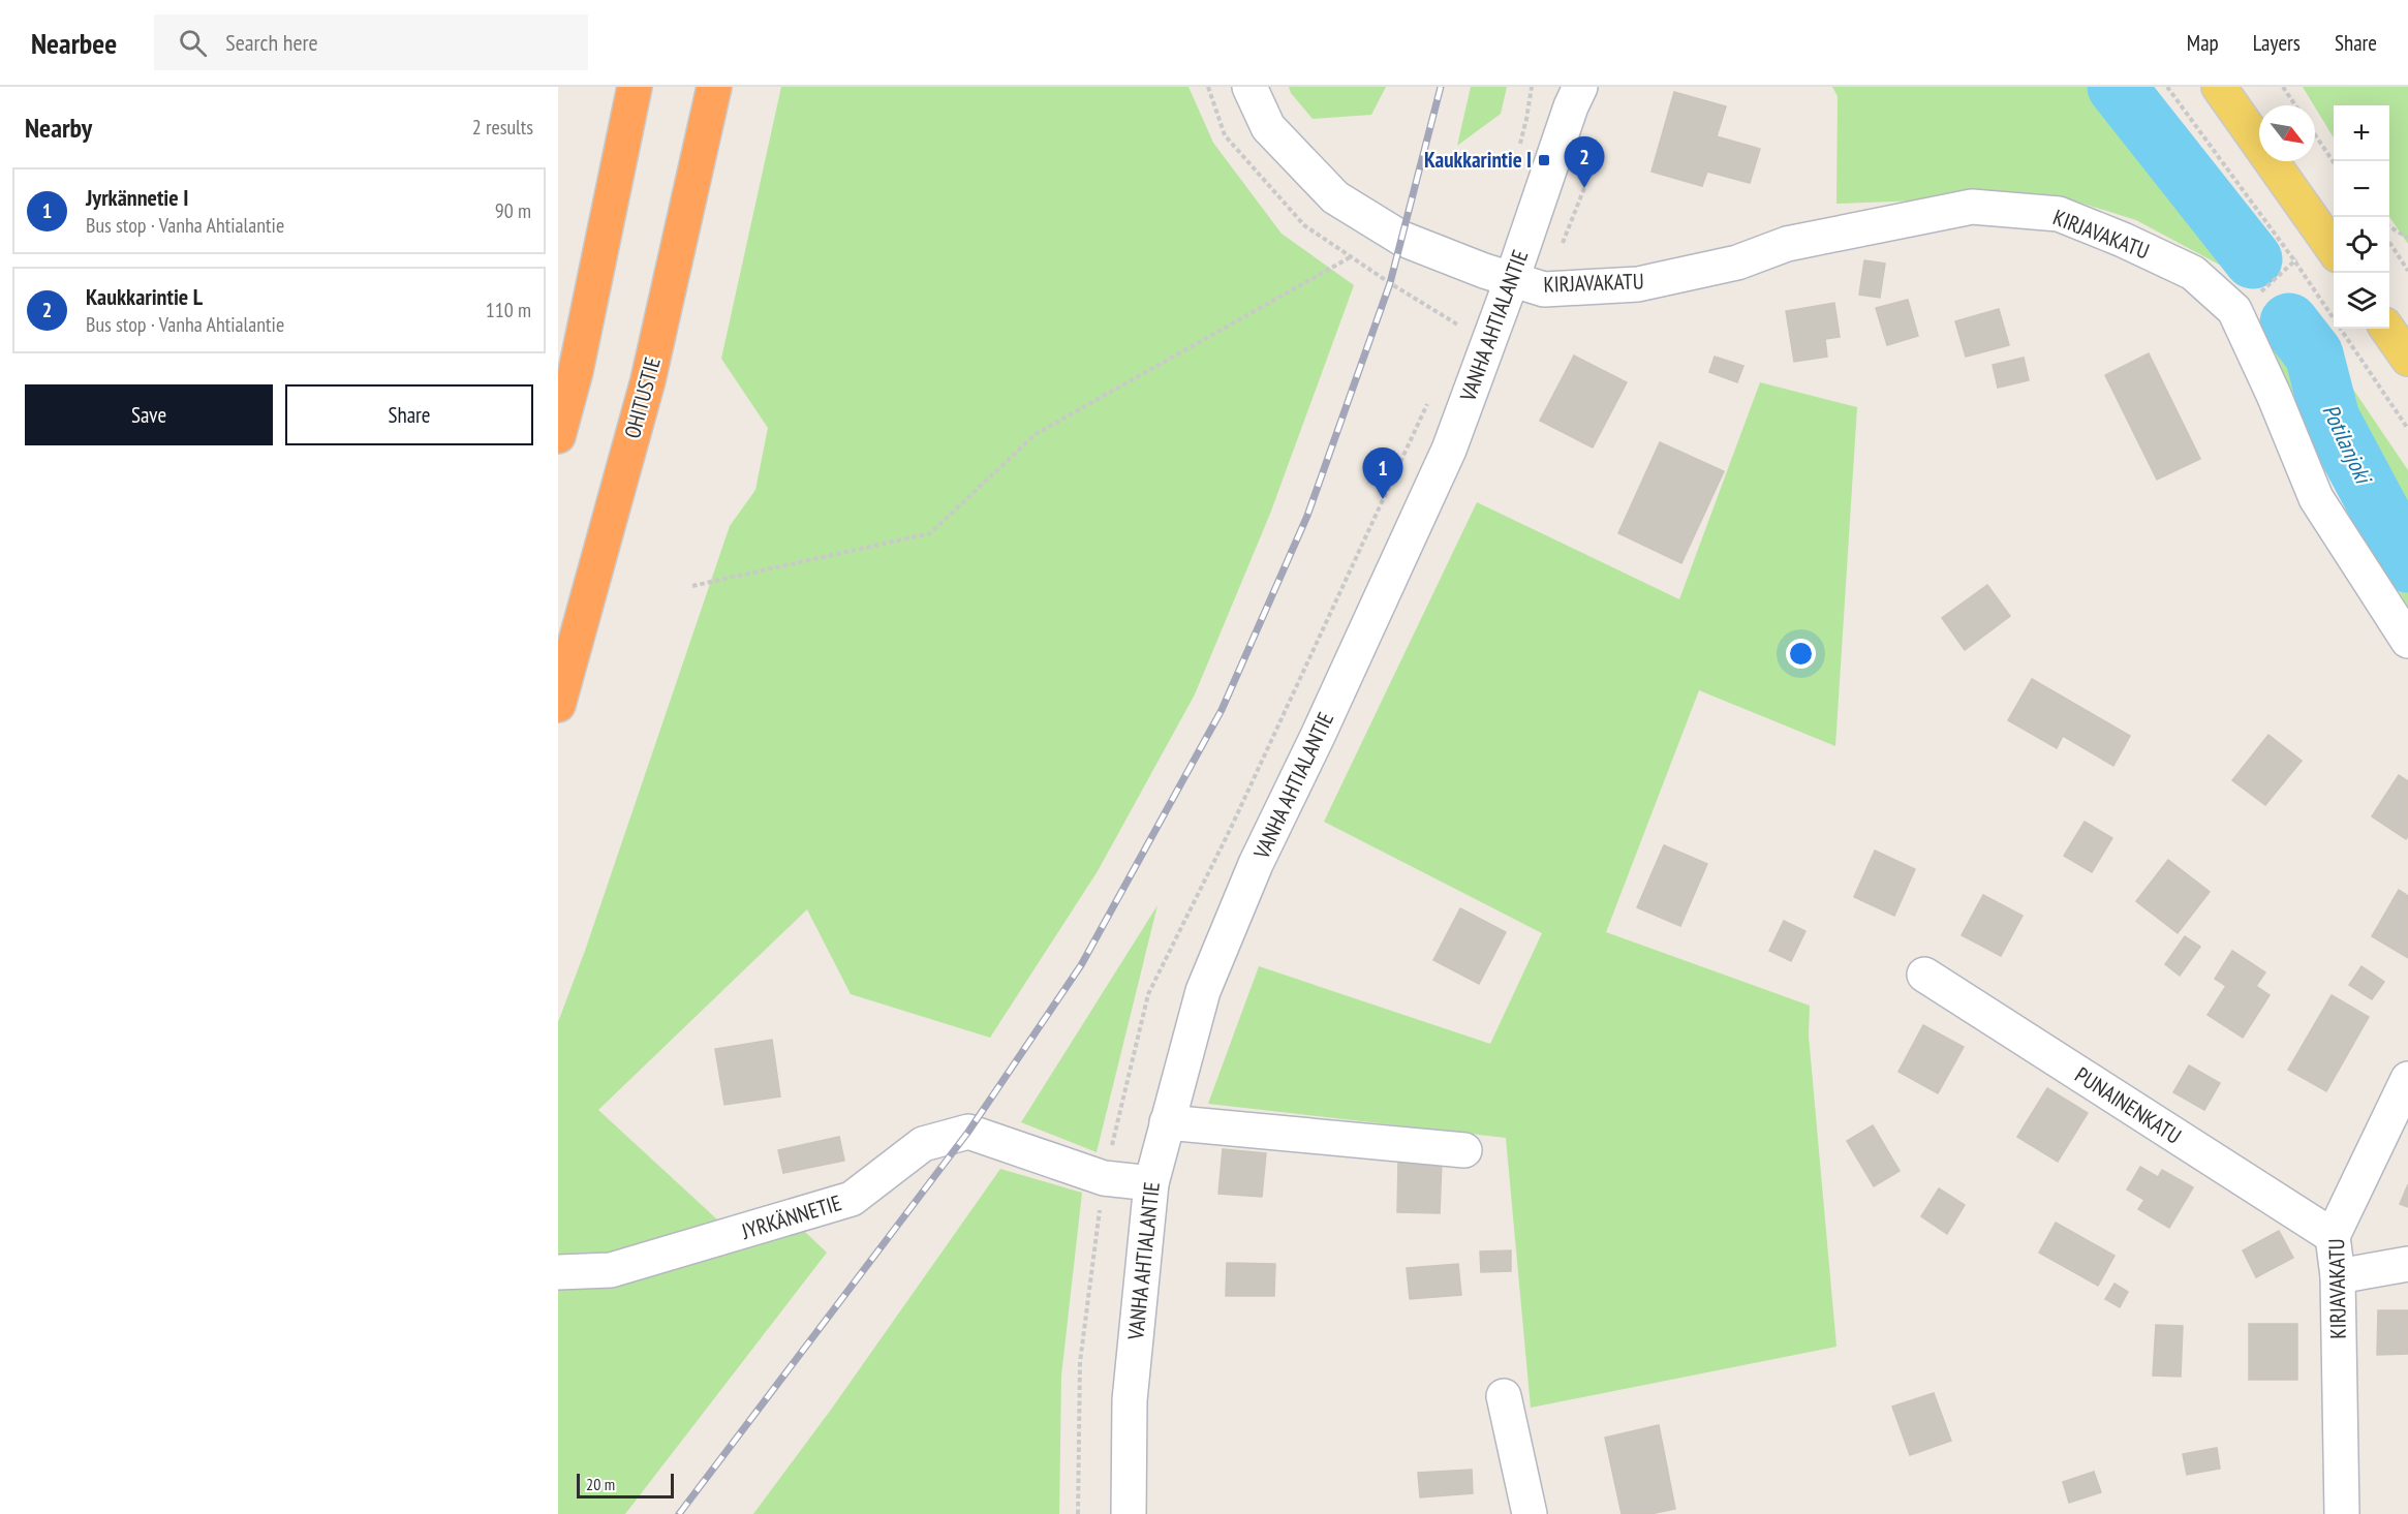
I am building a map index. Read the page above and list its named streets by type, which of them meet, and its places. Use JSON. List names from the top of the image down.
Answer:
{
  "streets": {
    "highway": ["OHITUSTIE"],
    "street": [
      "KIRJAVAKATU",
      "VANHA AHTIALANTIE",
      "PUNAINENKATU",
      "JYRKÄNNETIE"
    ]
  },
  "crossings": [
    ["KIRJAVAKATU", "VANHA AHTIALANTIE"],
    ["KIRJAVAKATU", "PUNAINENKATU"],
    ["VANHA AHTIALANTIE", "JYRKÄNNETIE"]
  ],
  "water": ["Potilanjoki"],
  "places": {
    "transit": ["Kaukkarintie I"]
  },
  "scale_bar": "20 m",
  "north": "bottom right",
  "page": {
    "header": "Nearbee",
    "search": "Search here",
    "nav": ["Map", "Layers", "Share"],
    "heading": ["Nearby", "2 results"],
    "map_buttons": ["+", "−"],
    "pins": ["2", "1"],
    "list": [
      {
        "mark": "1",
        "name": "Jyrkännetie I",
        "note": "Bus stop · Vanha Ahtialantie",
        "value": "90 m"
      },
      {
        "mark": "2",
        "name": "Kaukkarintie L",
        "note": "Bus stop · Vanha Ahtialantie",
        "value": "110 m"
      }
    ],
    "buttons": ["Save", "Share"],
    "scale": "20 m"
  }
}
